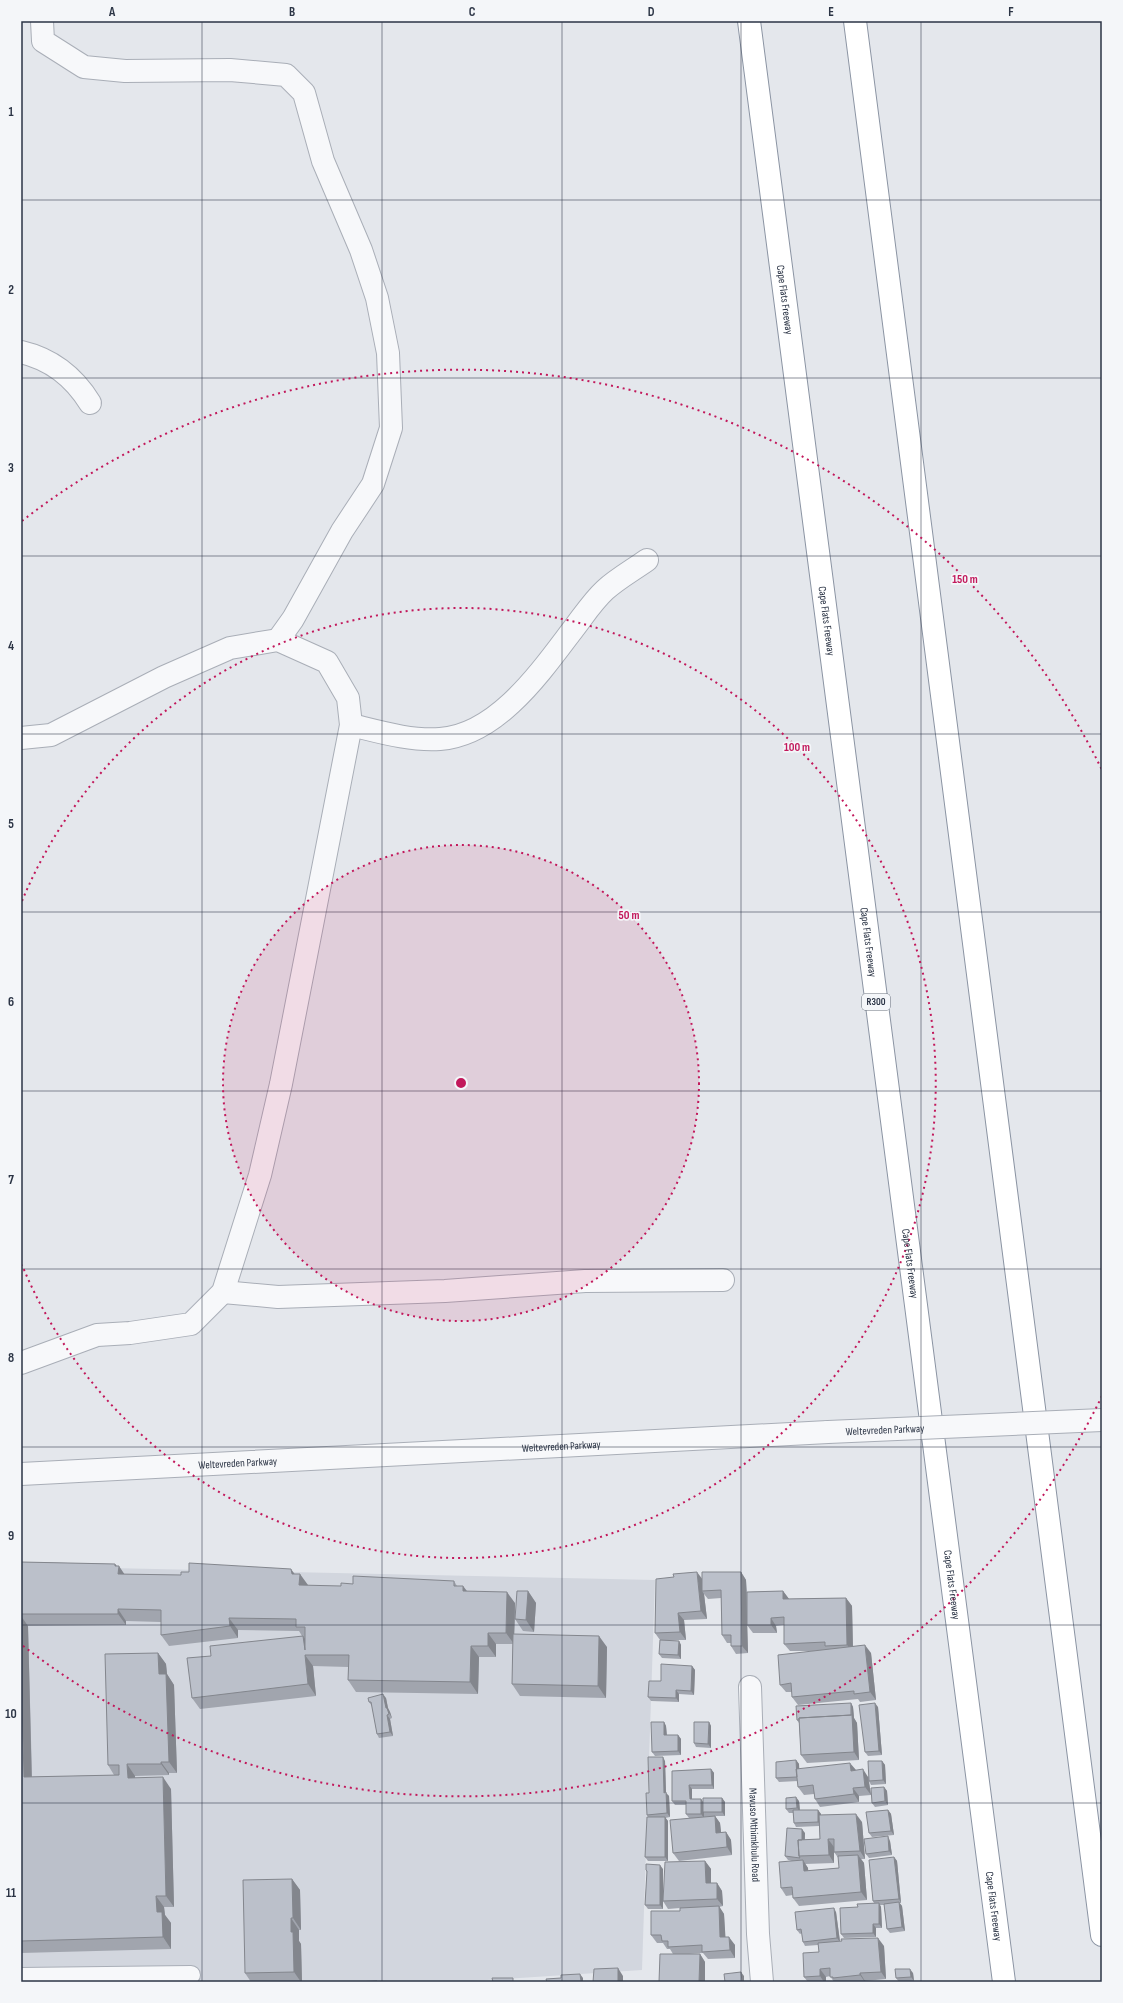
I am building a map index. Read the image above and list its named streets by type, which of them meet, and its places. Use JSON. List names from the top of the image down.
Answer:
{
  "streets": {
    "highway": ["Cape Flats Freeway", "R300"],
    "street": ["Weltevreden Parkway", "Mavuso Mthimkhulu Road"]
  },
  "grid": {
    "columns": [
      "A",
      "B",
      "C",
      "D",
      "E",
      "F"
    ],
    "rows": [
      "1",
      "2",
      "3",
      "4",
      "5",
      "6",
      "7",
      "8",
      "9",
      "10",
      "11"
    ]
  },
  "rings": ["150 m", "100 m", "50 m"]
}
